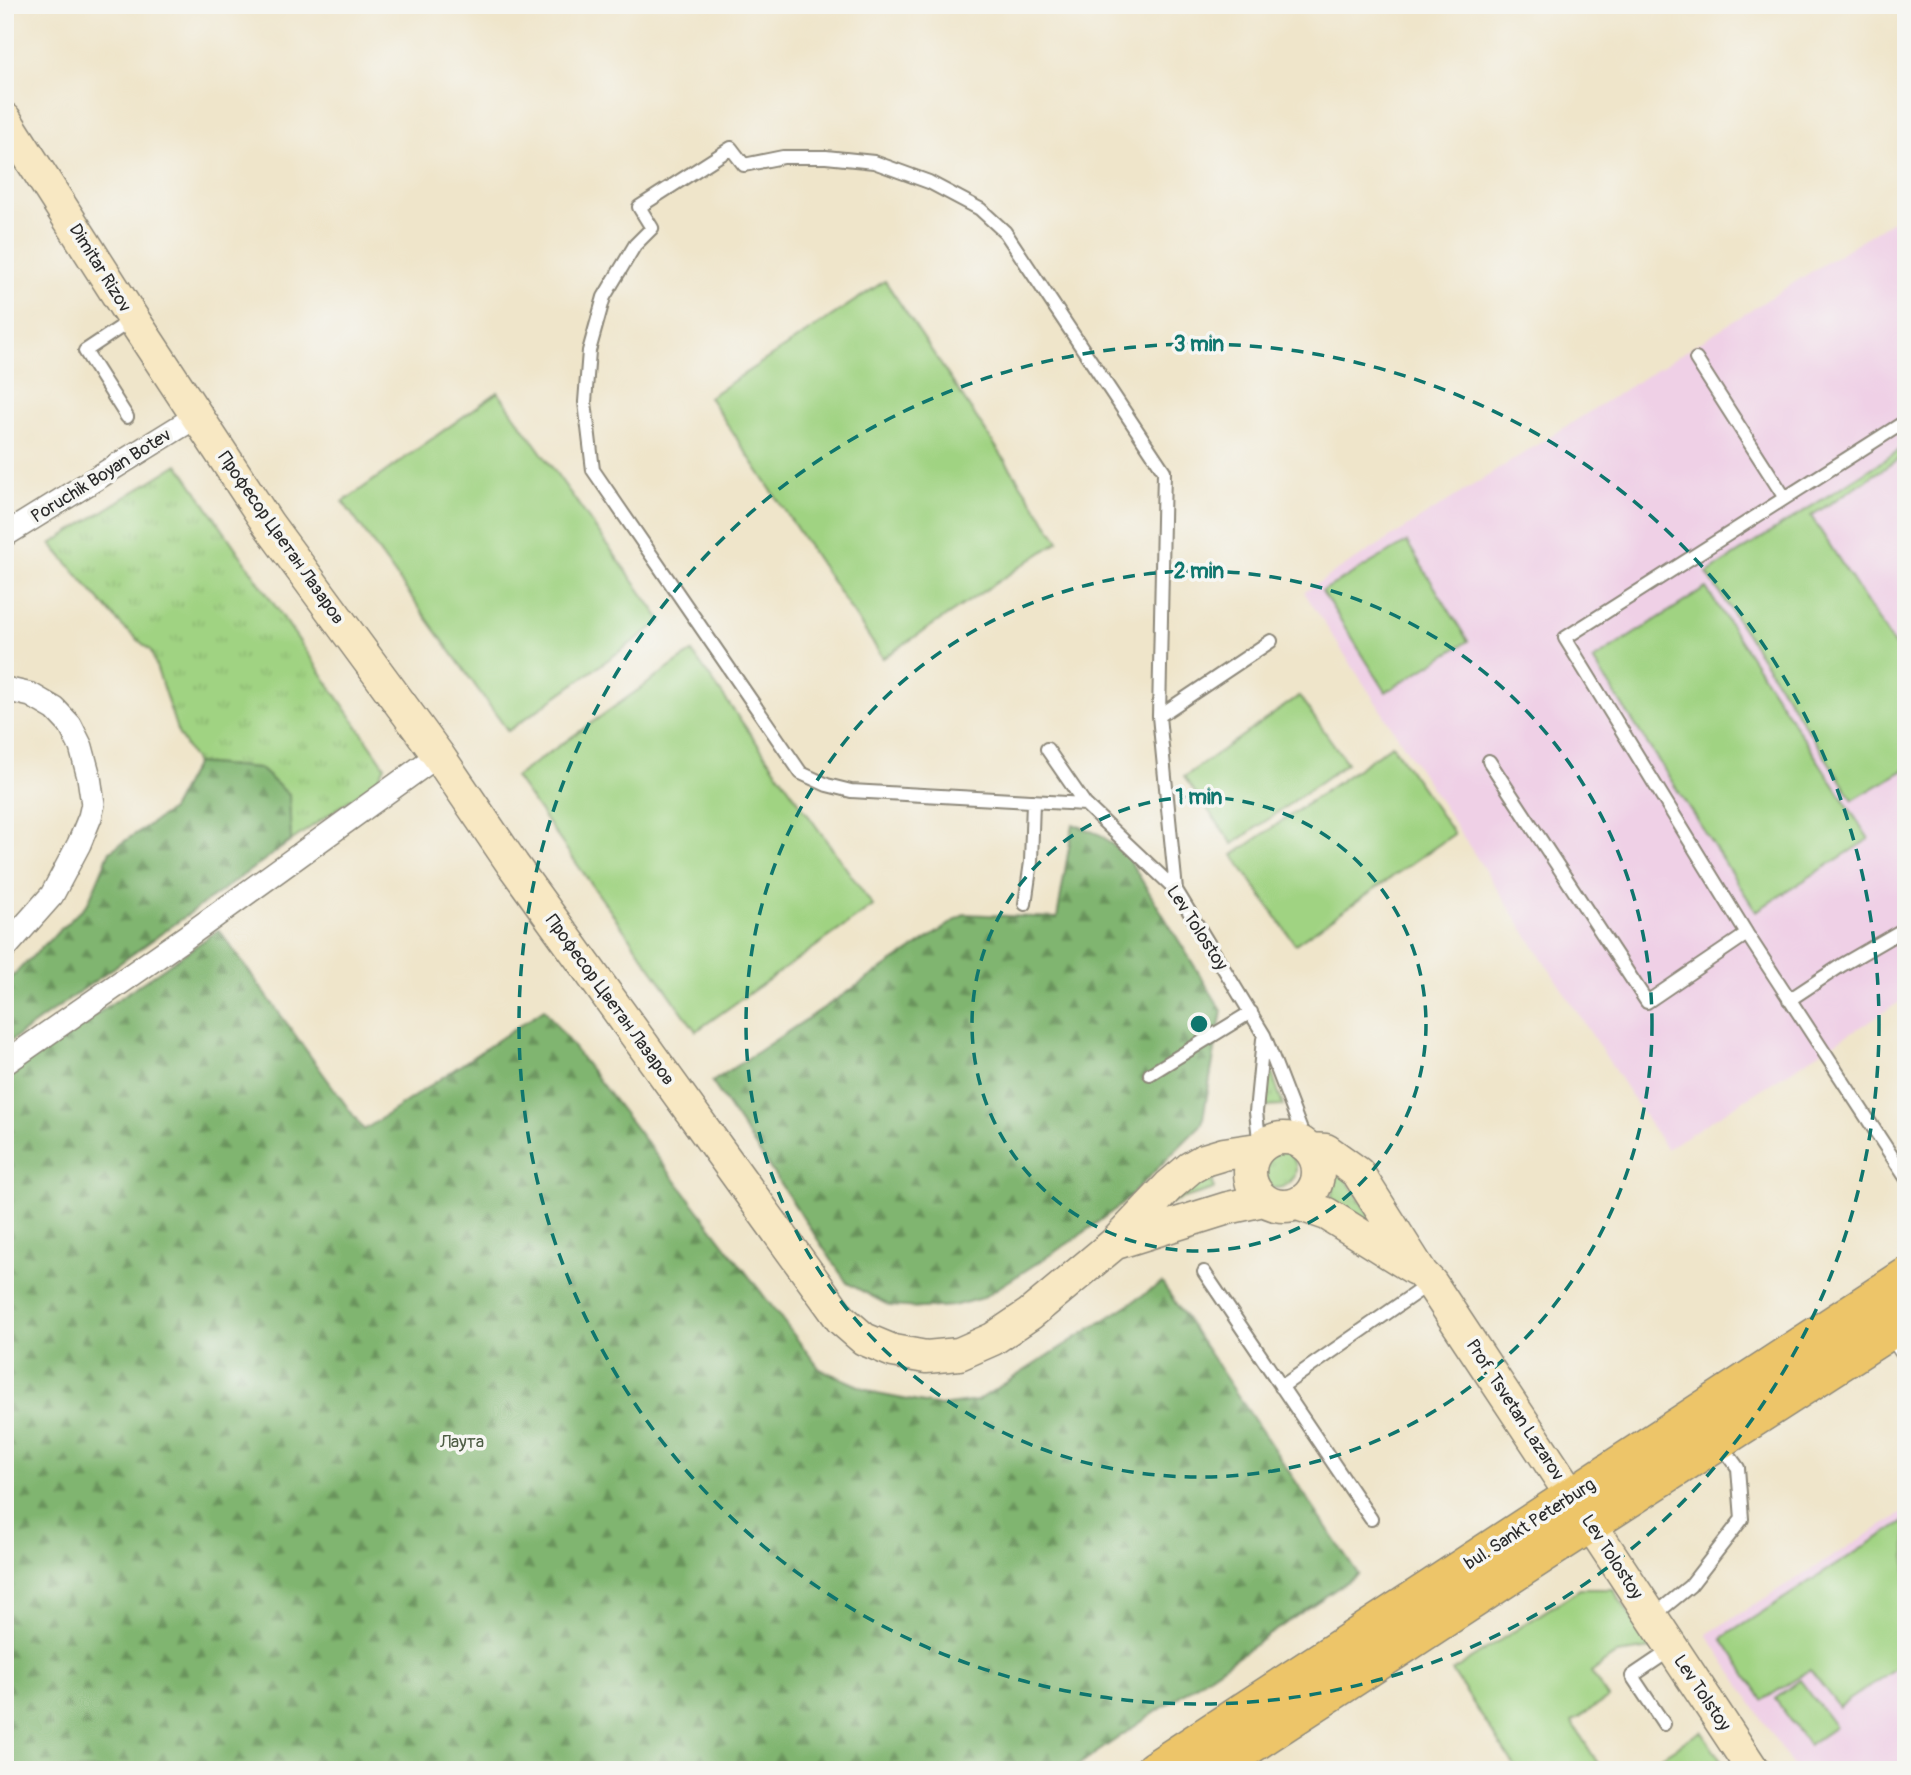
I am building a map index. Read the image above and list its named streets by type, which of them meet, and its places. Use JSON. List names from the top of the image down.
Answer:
{
  "streets": {
    "main road": ["bul. Sankt Peterburg"],
    "street": [
      "Dimitar Rizov",
      "Poruchik Boyan Botev",
      "Професор Цветан Лазаров",
      "Lev Tolostoy",
      "Prof. Tsvetan Lazarov",
      "Lev Tolstoy"
    ]
  },
  "crossings": [
    ["Dimitar Rizov", "Poruchik Boyan Botev"],
    ["Dimitar Rizov", "Професор Цветан Лазаров"],
    ["Poruchik Boyan Botev", "Професор Цветан Лазаров"],
    ["Професор Цветан Лазаров", "Lev Tolostoy"],
    ["Lev Tolostoy", "Prof. Tsvetan Lazarov"],
    ["Lev Tolostoy", "bul. Sankt Peterburg"],
    ["Lev Tolostoy", "Lev Tolstoy"],
    ["Prof. Tsvetan Lazarov", "bul. Sankt Peterburg"]
  ],
  "parks": ["Лаута"],
  "rings": ["3 min", "2 min", "1 min"]
}
